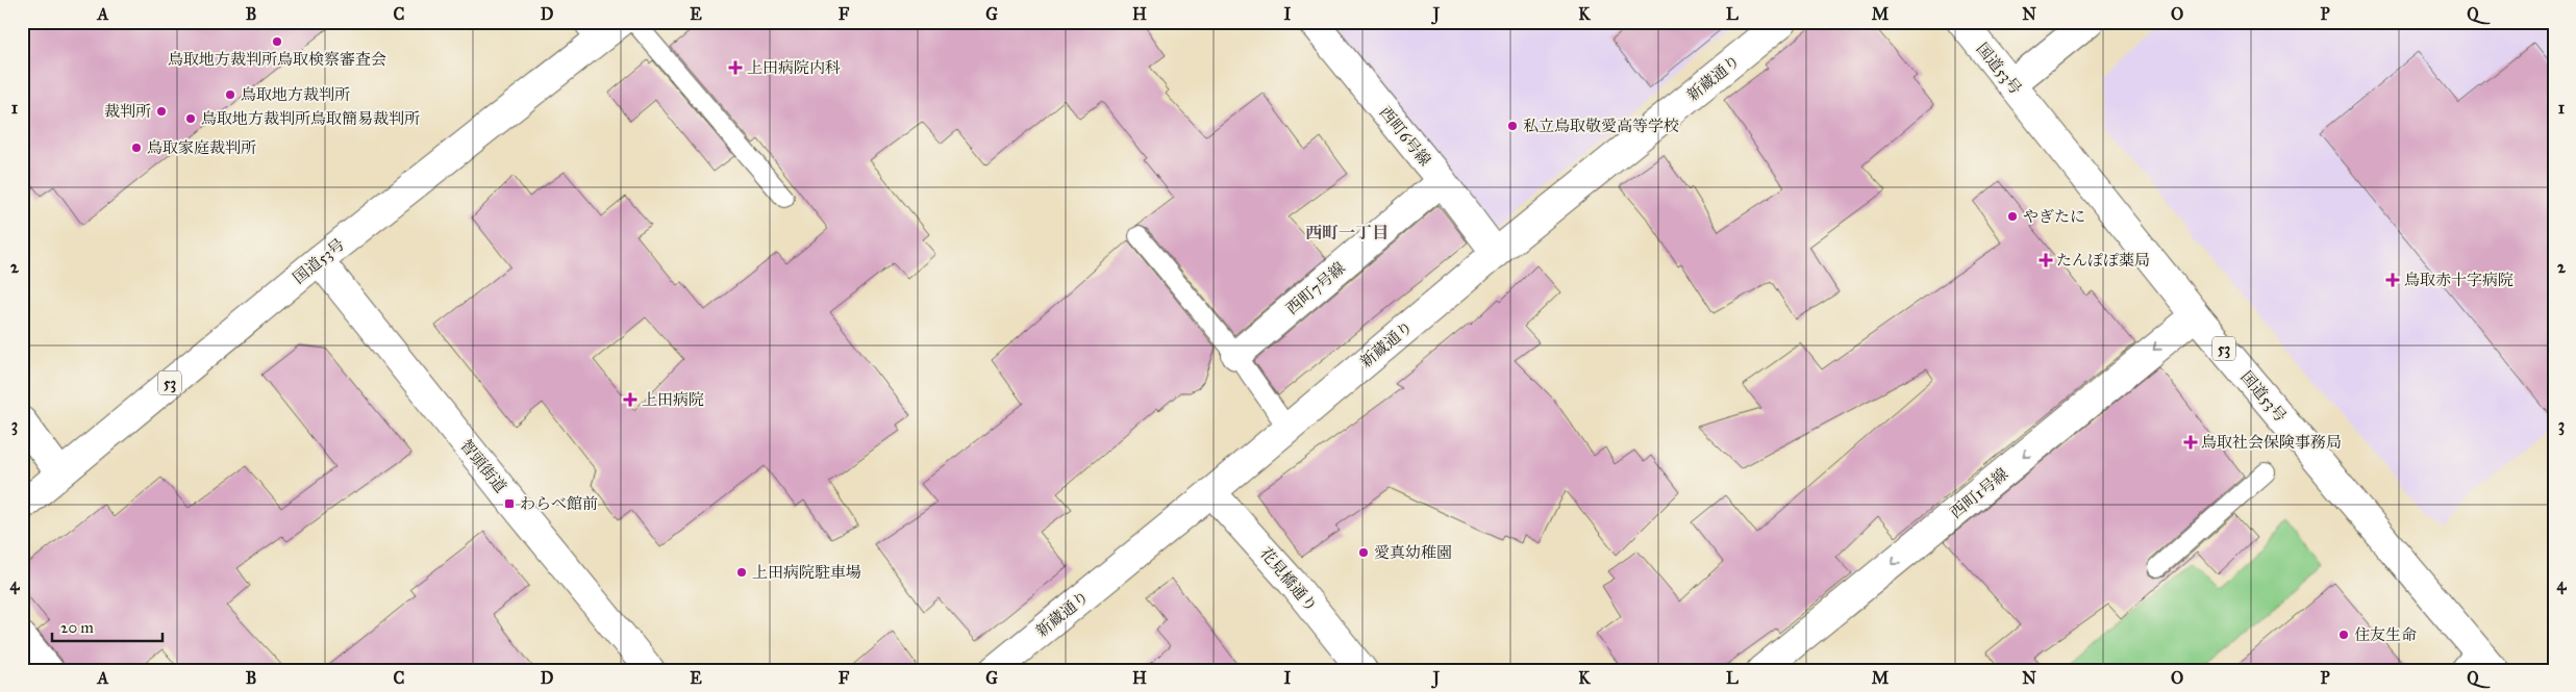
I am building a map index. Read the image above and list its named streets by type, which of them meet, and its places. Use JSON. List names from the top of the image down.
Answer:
{
  "streets": {
    "main road": [
      "国道53号",
      "新蔵通り",
      "西町6号線",
      "西町7号線",
      "53",
      "智頭街道",
      "西町1号線",
      "花見橋通り"
    ]
  },
  "crossings": [
    ["国道53号", "智頭街道"],
    ["国道53号", "西町1号線"],
    ["新蔵通り", "西町6号線"],
    ["新蔵通り", "花見橋通り"],
    ["西町6号線", "西町7号線"]
  ],
  "one_way": ["西町1号線"],
  "districts": ["西町一丁目"],
  "places": {
    "other": [
      "鳥取地方裁判所鳥取検察審査会",
      "鳥取地方裁判所",
      "裁判所",
      "鳥取地方裁判所鳥取簡易裁判所",
      "私立鳥取敬愛高等学校",
      "鳥取家庭裁判所",
      "やぎたに",
      "愛真幼稚園",
      "上田病院駐車場",
      "住友生命"
    ],
    "health": [
      "上田病院内科",
      "たんぽぽ薬局",
      "鳥取赤十字病院",
      "上田病院",
      "鳥取社会保険事務局"
    ],
    "transit": ["わらべ館前"]
  },
  "scale_bar": "20 m",
  "grid": {
    "columns": [
      "A",
      "B",
      "C",
      "D",
      "E",
      "F",
      "G",
      "H",
      "I",
      "J",
      "K",
      "L",
      "M",
      "N",
      "O",
      "P",
      "Q"
    ],
    "rows": [
      "1",
      "2",
      "3",
      "4"
    ]
  }
}
